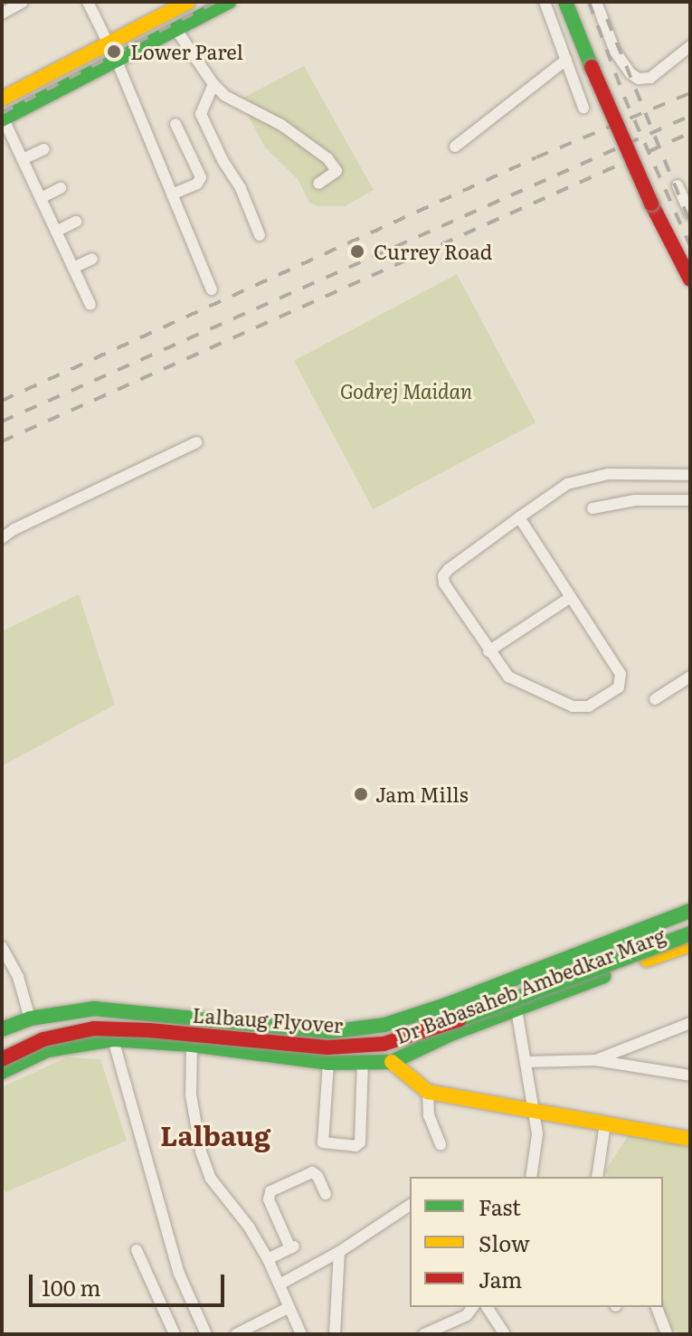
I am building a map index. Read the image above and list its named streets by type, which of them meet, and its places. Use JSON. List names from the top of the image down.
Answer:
{
  "streets": {
    "main road": ["Dr Babasaheb Ambedkar Marg", "Lalbaug Flyover"]
  },
  "districts": ["Lalbaug"],
  "parks": ["Godrej Maidan"],
  "places": ["Lower Parel", "Currey Road", "Jam Mills"],
  "legend": ["Fast", "Slow", "Jam"],
  "scale_bar": "100 m"
}
